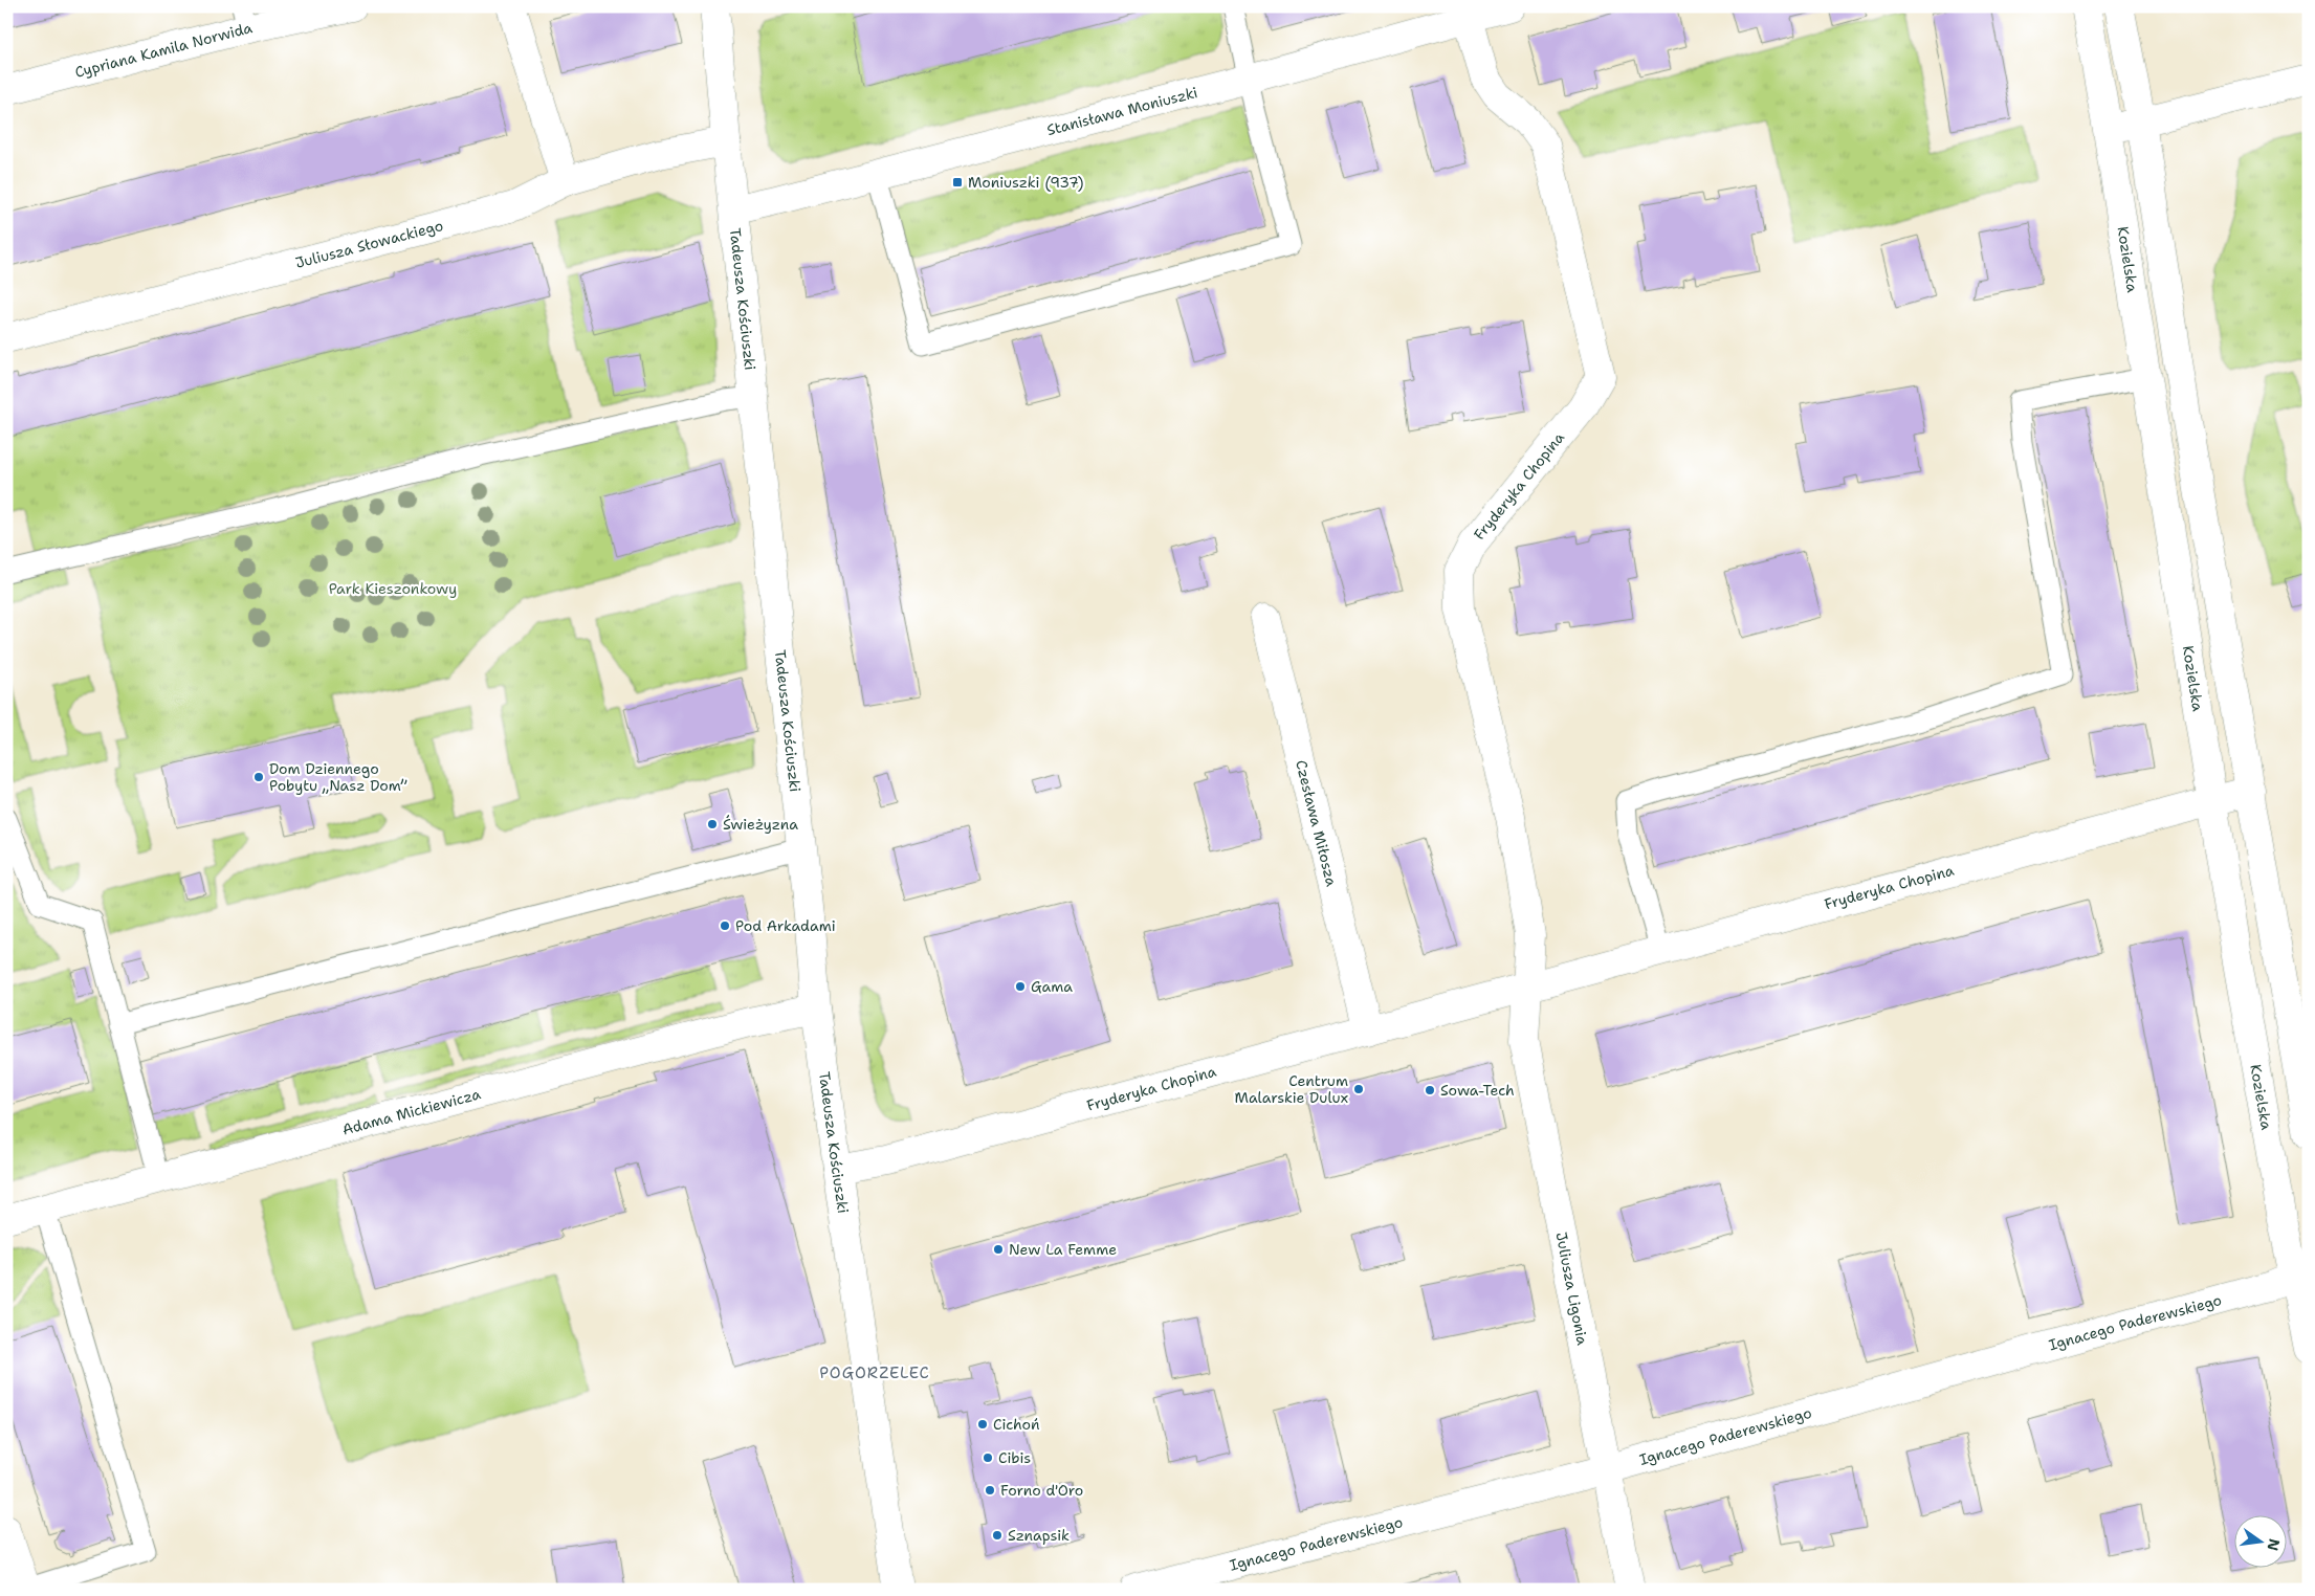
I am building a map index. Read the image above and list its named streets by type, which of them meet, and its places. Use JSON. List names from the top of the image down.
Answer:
{
  "streets": {
    "street": [
      "Cypriana Kamila Norwida",
      "Stanisława Moniuszki",
      "Juliusza Słowackiego",
      "Kozielska",
      "Tadeusza Kościuszki",
      "Fryderyka Chopina",
      "Czesława Miłosza",
      "Adama Mickiewicza",
      "Juliusza Ligonia",
      "Ignacego Paderewskiego"
    ]
  },
  "crossings": [
    ["Stanisława Moniuszki", "Tadeusza Kościuszki"],
    ["Stanisława Moniuszki", "Fryderyka Chopina"],
    ["Juliusza Słowackiego", "Tadeusza Kościuszki"],
    ["Kozielska", "Fryderyka Chopina"],
    ["Kozielska", "Ignacego Paderewskiego"],
    ["Tadeusza Kościuszki", "Fryderyka Chopina"],
    ["Tadeusza Kościuszki", "Adama Mickiewicza"],
    ["Fryderyka Chopina", "Czesława Miłosza"],
    ["Fryderyka Chopina", "Juliusza Ligonia"],
    ["Juliusza Ligonia", "Ignacego Paderewskiego"]
  ],
  "districts": ["POGORZELEC"],
  "parks": ["Park Kieszonkowy"],
  "places": {
    "transit": ["Moniuszki (937)"],
    "other": [
      "Dom Dziennego Pobytu „Nasz Dom”",
      "Świeżyzna",
      "Pod Arkadami",
      "Gama",
      "Centrum Malarskie Dulux",
      "Sowa-Tech",
      "New La Femme",
      "Cichoń",
      "Cibis",
      "Forno d'Oro",
      "Sznapsik"
    ]
  },
  "north": "right"
}
